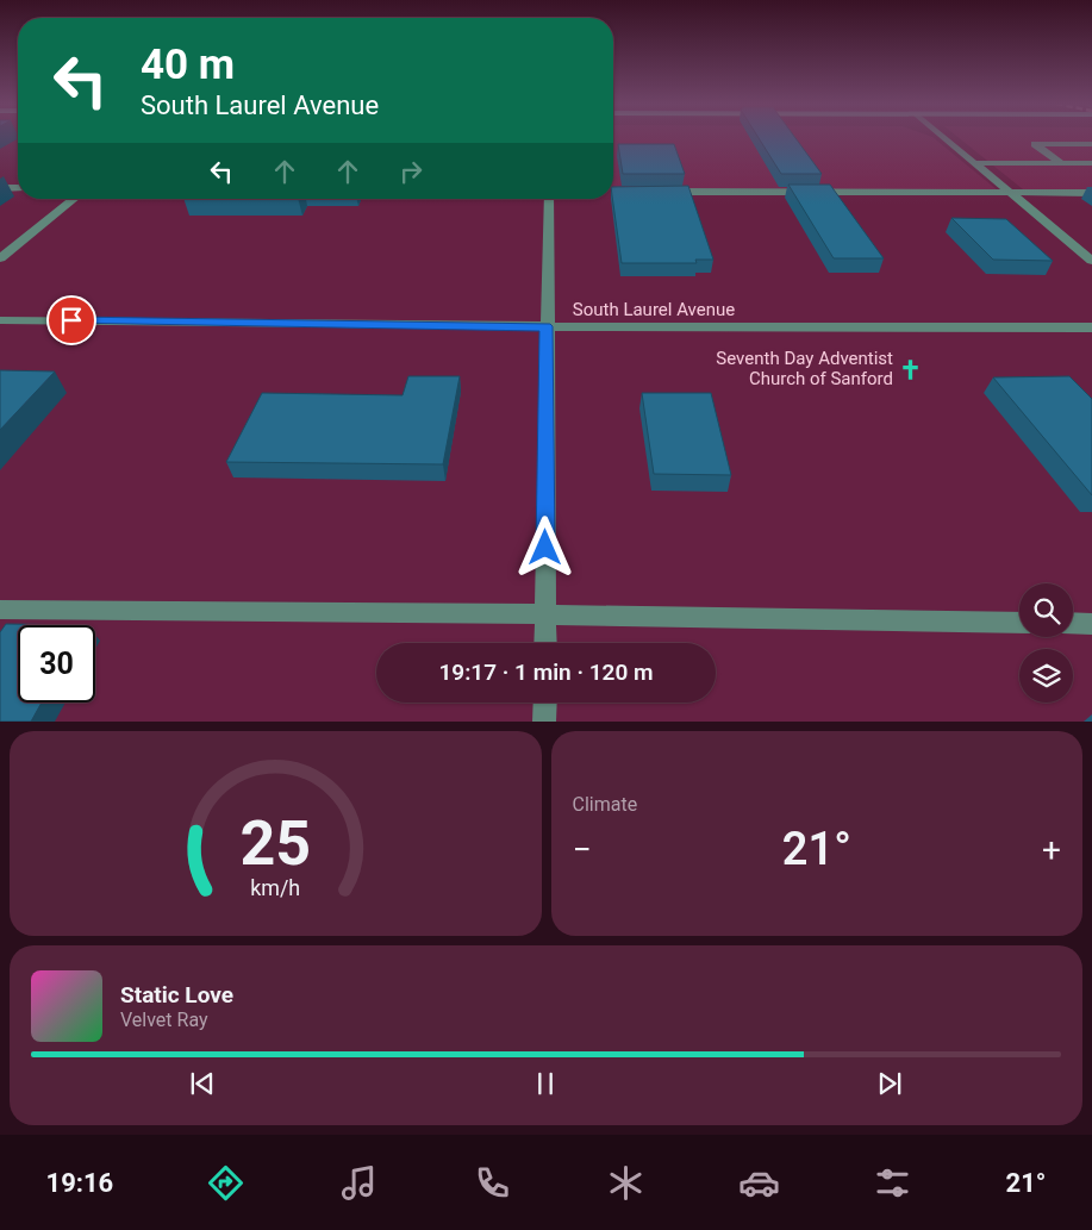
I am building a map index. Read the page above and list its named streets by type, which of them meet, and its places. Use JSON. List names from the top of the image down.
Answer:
{
  "streets": {
    "street": ["South Laurel Avenue"]
  },
  "places": {
    "church": ["Seventh Day Adventist Church of Sanford"]
  },
  "page": {
    "turn": ["40 m", "South Laurel Avenue"],
    "limit": "30",
    "trip": "19:17 · 1 min · 120 m",
    "tile": "Climate",
    "heat": ["−", "21°", "+"],
    "song": ["Static Love", "Velvet Ray"],
    "tabs": ["19:16", "21°"],
    "gauge": ["25", "km/h"]
  }
}
